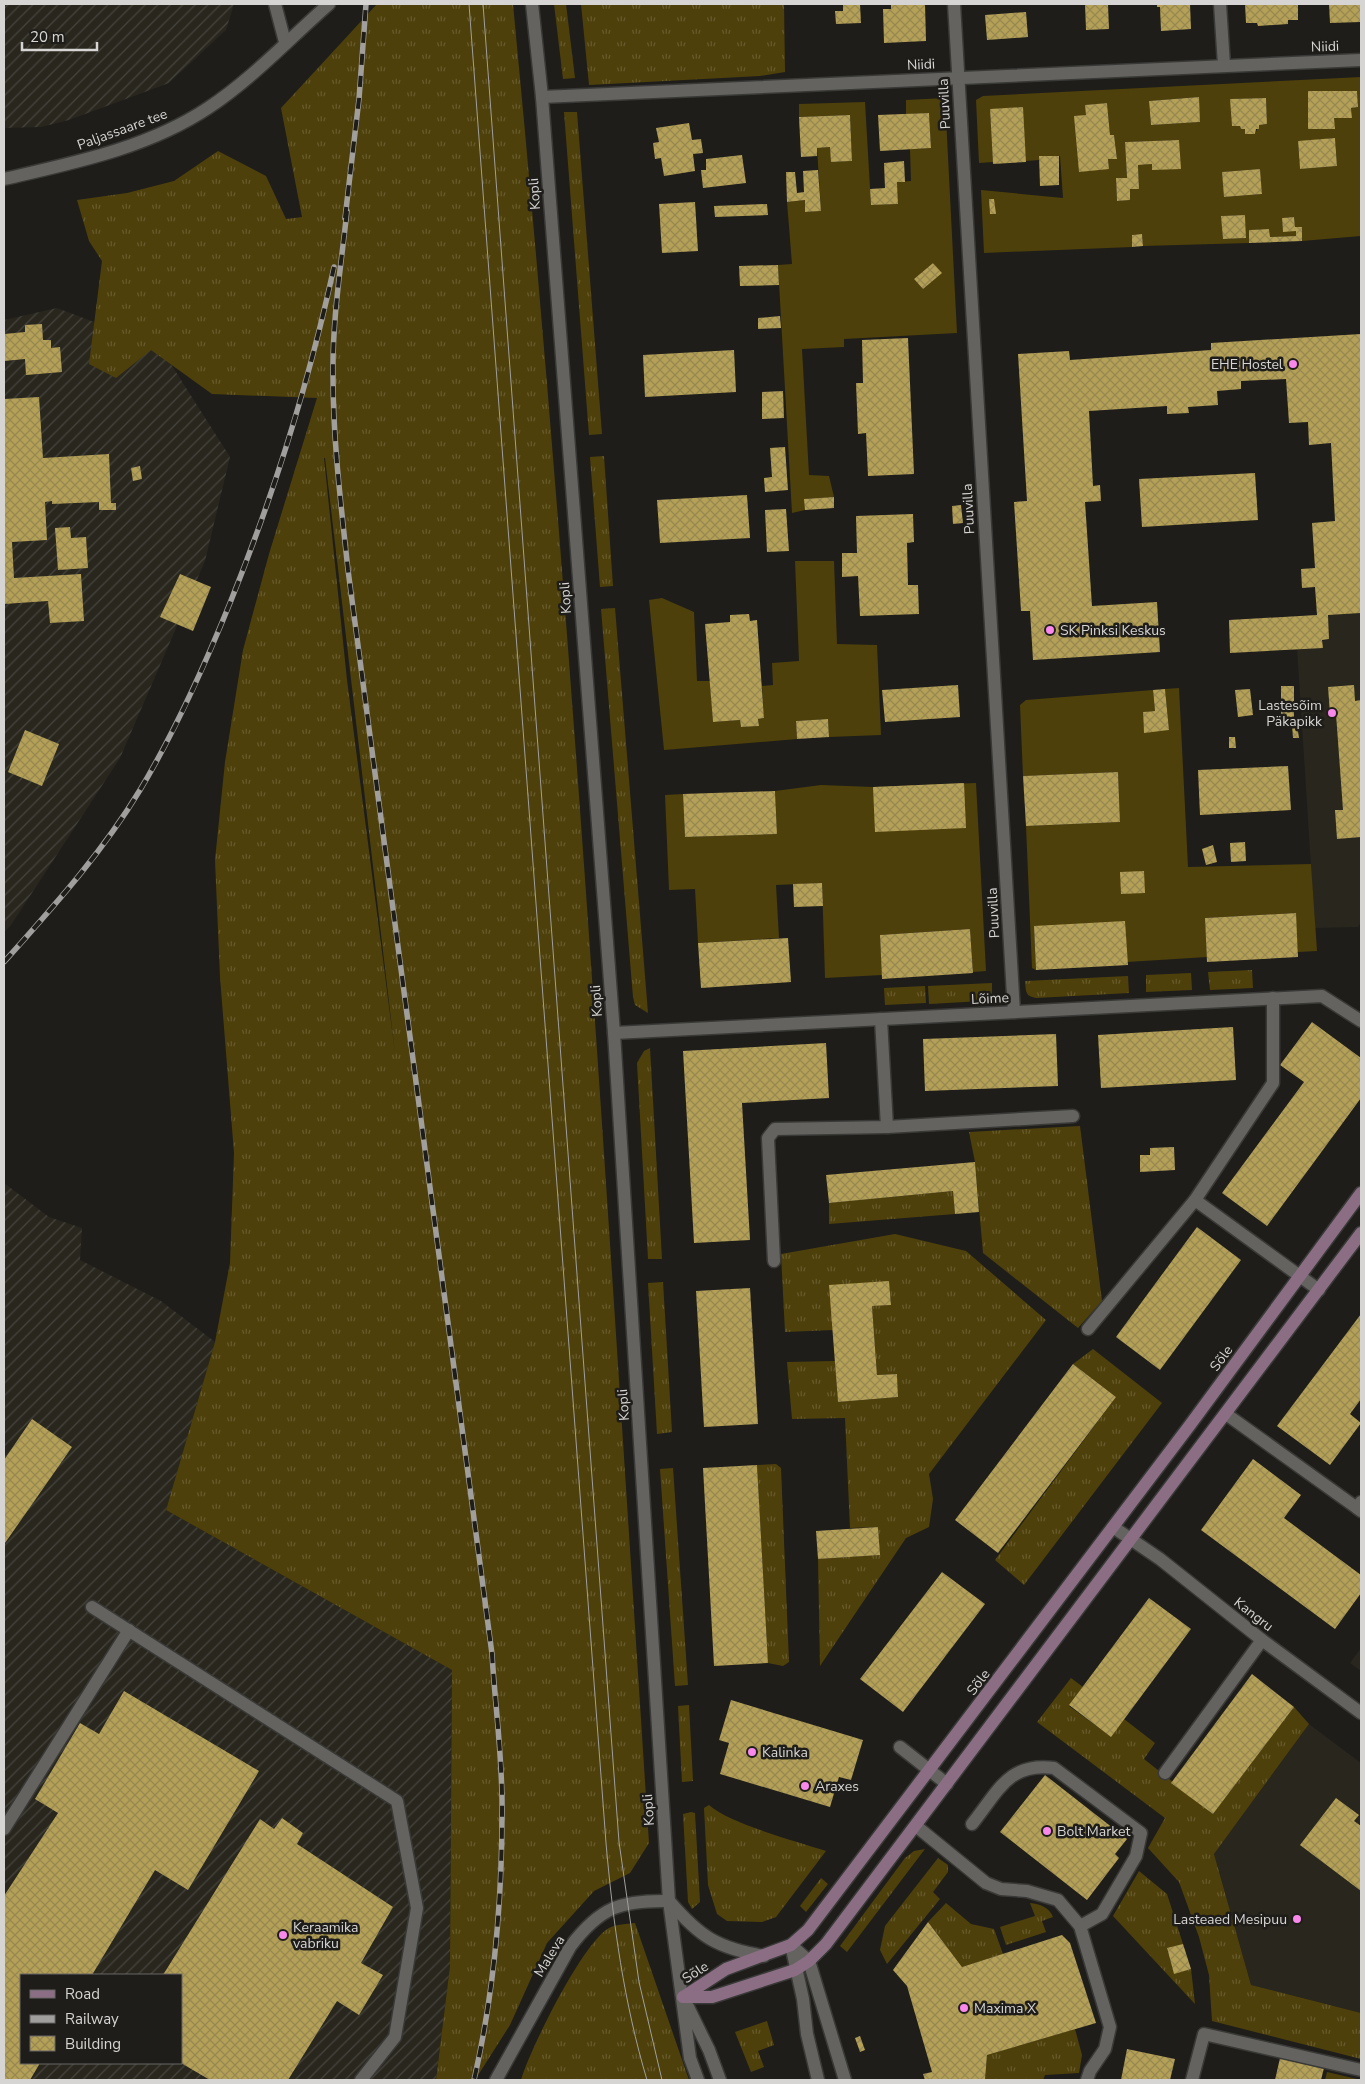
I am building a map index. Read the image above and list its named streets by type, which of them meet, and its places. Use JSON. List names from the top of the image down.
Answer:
{
  "streets": {
    "main road": ["Sõle"],
    "street": [
      "Niidi",
      "Puuvilla",
      "Paljassaare tee",
      "Kopli",
      "Lõime",
      "Kangru",
      "Maleva"
    ]
  },
  "crossings": [
    ["Niidi", "Puuvilla"],
    ["Niidi", "Kopli"],
    ["Puuvilla", "Lõime"],
    ["Kopli", "Lõime"],
    ["Kopli", "Sõle"],
    ["Kopli", "Maleva"],
    ["Sõle", "Kangru"]
  ],
  "places": [
    "EHE Hostel",
    "SK Pinksi Keskus",
    "Lastesõim Päkapikk",
    "Kalinka",
    "Araxes",
    "Bolt Market",
    "Lasteaed Mesipuu",
    "Keraamika vabriku",
    "Maxima X"
  ],
  "legend": ["Road", "Railway", "Building"],
  "scale_bar": "20 m"
}
